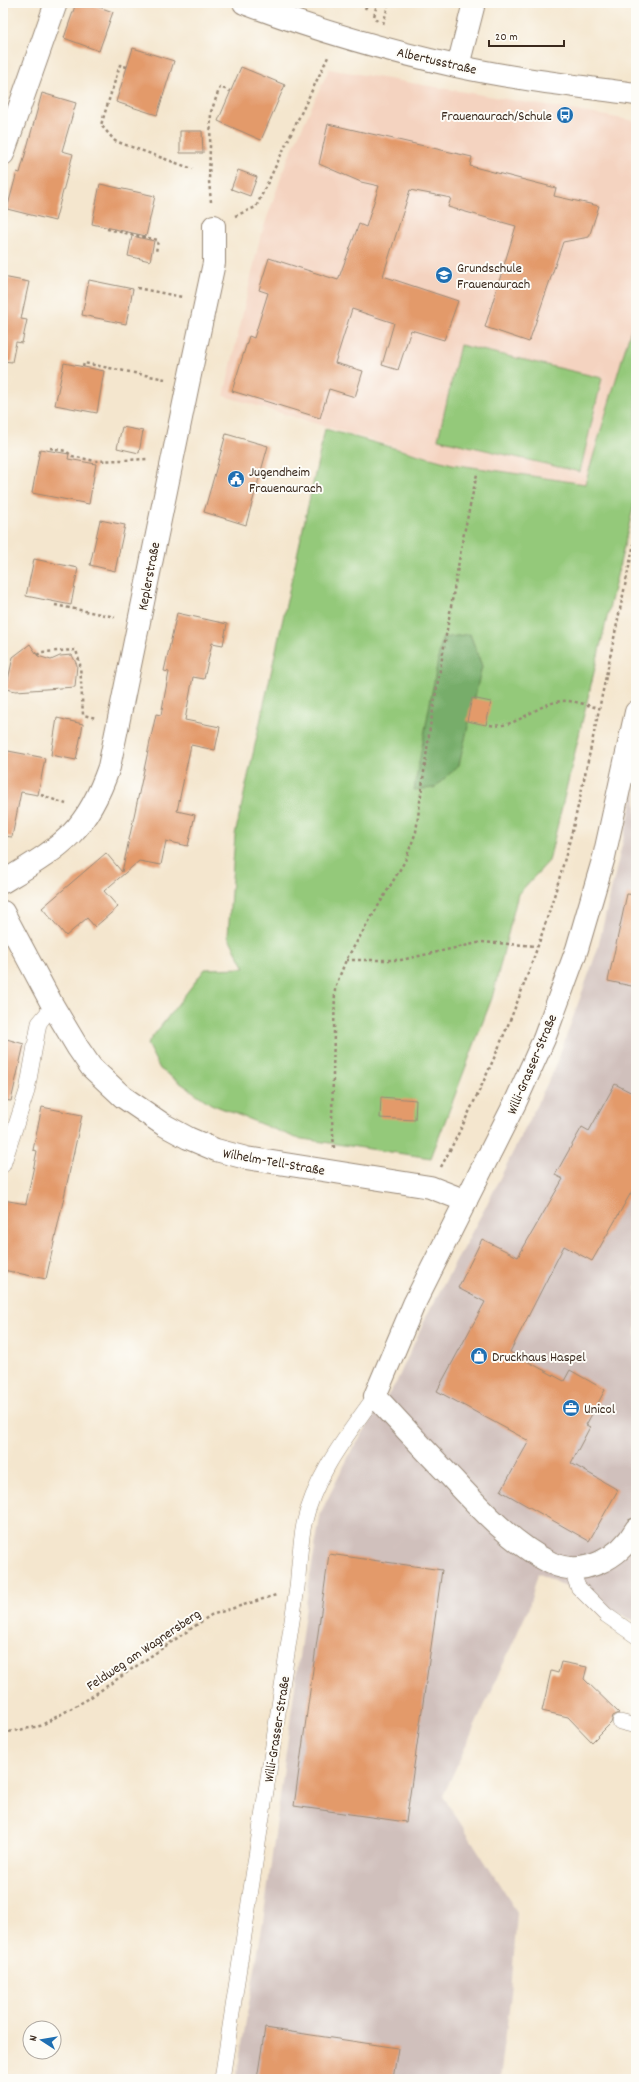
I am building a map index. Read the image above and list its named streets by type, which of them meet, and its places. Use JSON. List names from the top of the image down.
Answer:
{
  "streets": {
    "street": [
      "Albertusstraße",
      "Keplerstraße",
      "Willi-Grasser-Straße",
      "Wilhelm-Tell-Straße"
    ],
    "path": ["Feldweg am Wagnersberg"]
  },
  "crossings": [
    ["Willi-Grasser-Straße", "Wilhelm-Tell-Straße"],
    ["Willi-Grasser-Straße", "Feldweg am Wagnersberg"]
  ],
  "places": {
    "bus stop": ["Frauenaurach/Schule"],
    "school or university": ["Grundschule Frauenaurach"],
    "public building": ["Jugendheim Frauenaurach"],
    "shop": ["Druckhaus Haspel"],
    "office": ["Unicol"]
  },
  "scale_bar": "20 m",
  "north": "left"
}
